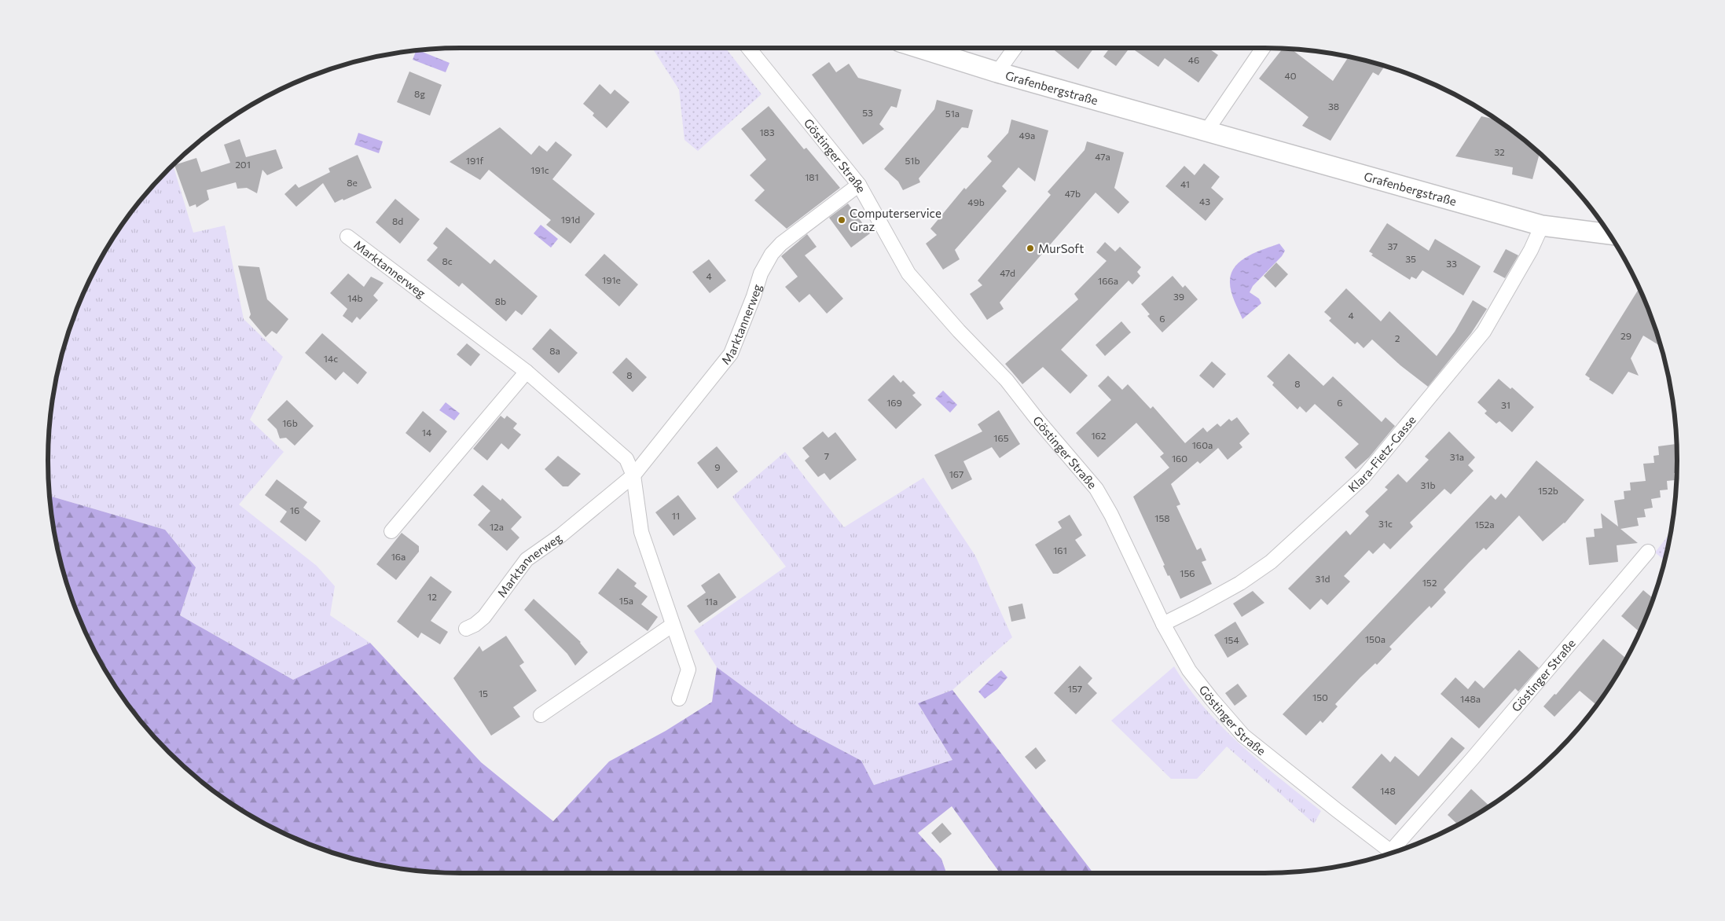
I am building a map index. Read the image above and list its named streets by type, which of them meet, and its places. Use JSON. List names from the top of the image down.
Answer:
{
  "streets": {
    "street": [
      "Grafenbergstraße",
      "Göstinger Straße",
      "Marktannerweg",
      "Klara-Fietz-Gasse"
    ]
  },
  "crossings": [
    ["Grafenbergstraße", "Klara-Fietz-Gasse"],
    ["Göstinger Straße", "Marktannerweg"],
    ["Göstinger Straße", "Klara-Fietz-Gasse"]
  ],
  "places": ["Computerservice Graz", "MurSoft"],
  "house_numbers": [
    "46",
    "40",
    "8g",
    "38",
    "53",
    "51a",
    "183",
    "49a",
    "32",
    "47a",
    "191f",
    "51b",
    "201",
    "191c",
    "181",
    "8e",
    "41",
    "47b",
    "43",
    "49b",
    "191d",
    "8d",
    "37",
    "35",
    "8c",
    "33",
    "47d",
    "4",
    "191e",
    "166a",
    "39",
    "14b",
    "8b",
    "4",
    "6",
    "29",
    "2",
    "8a",
    "14c",
    "8",
    "8",
    "169",
    "6",
    "31",
    "16b",
    "14",
    "162",
    "165",
    "160a",
    "7",
    "31a",
    "160",
    "9",
    "167",
    "31b",
    "152b",
    "16",
    "11",
    "158",
    "31c",
    "152a",
    "12a",
    "161",
    "16a",
    "156",
    "31d",
    "152",
    "12",
    "15a",
    "11a",
    "150a",
    "154",
    "157",
    "15",
    "150",
    "148a",
    "148"
  ]
}
